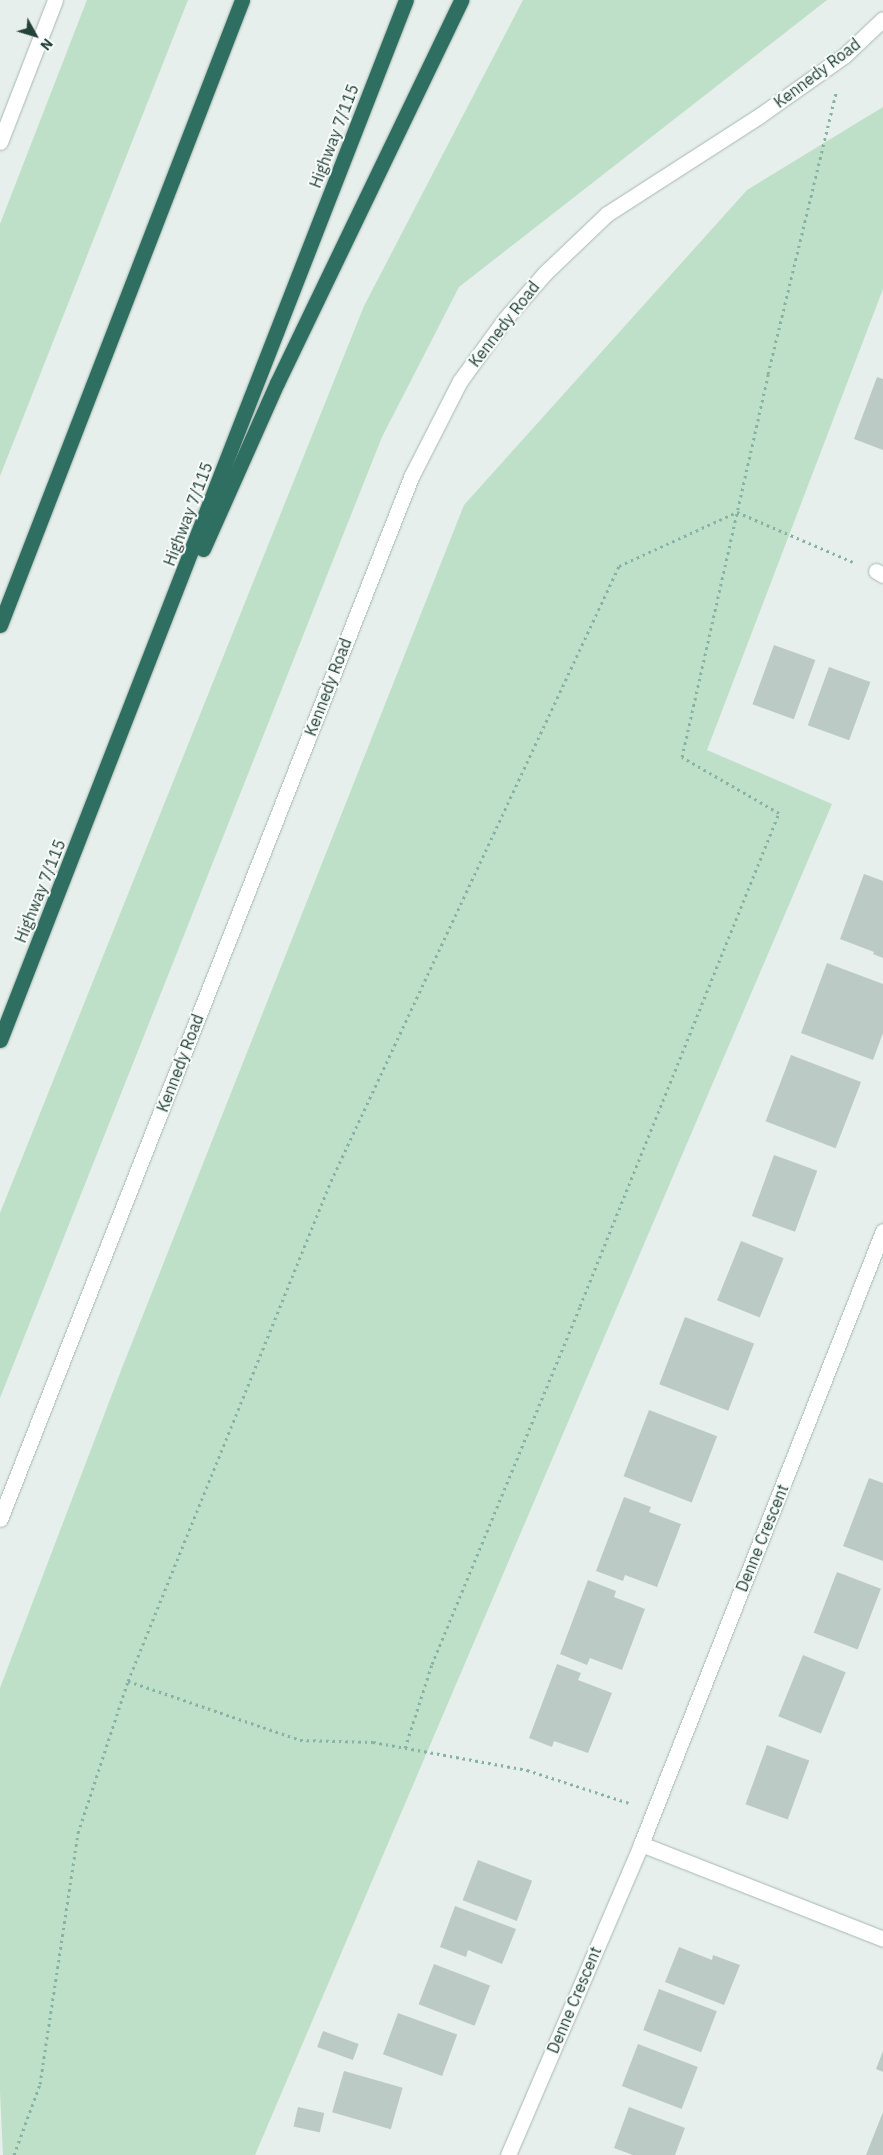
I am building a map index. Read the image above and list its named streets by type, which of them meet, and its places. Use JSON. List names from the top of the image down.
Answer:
{
  "streets": {
    "highway": ["Highway 7/115"],
    "street": ["Kennedy Road", "Denne Crescent"]
  },
  "north": "bottom right"
}
